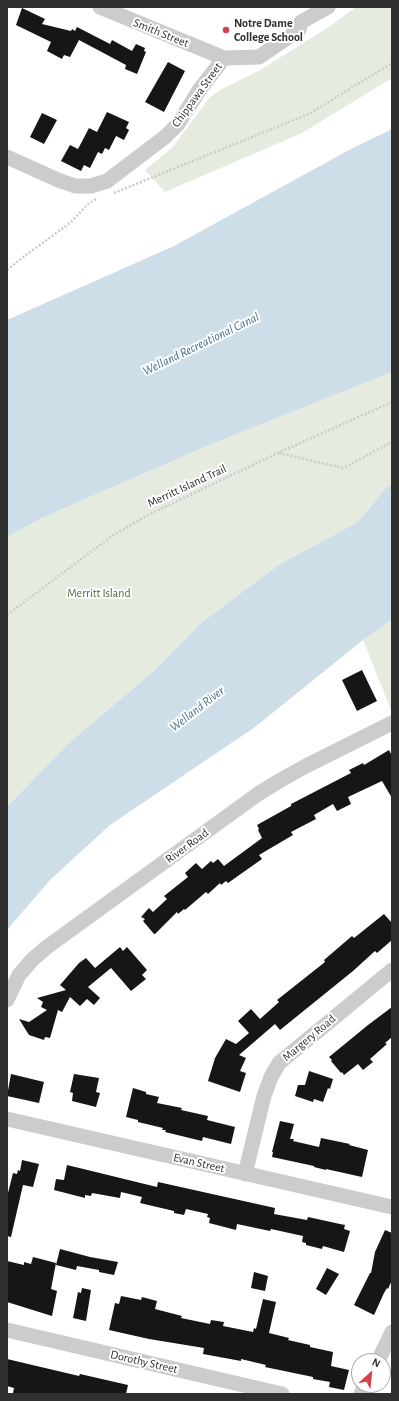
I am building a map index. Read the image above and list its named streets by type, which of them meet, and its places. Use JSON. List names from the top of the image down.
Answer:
{
  "streets": {
    "street": [
      "Smith Street",
      "Chippawa Street",
      "River Road",
      "Margery Road",
      "Evan Street",
      "Dorothy Street"
    ],
    "path": ["Merritt Island Trail"]
  },
  "crossings": [
    ["Smith Street", "Chippawa Street"],
    ["Margery Road", "Evan Street"]
  ],
  "water": ["Welland Recreational Canal", "Welland River"],
  "parks": ["Merritt Island"],
  "places": ["Notre Dame College School"],
  "north": "top right"
}
